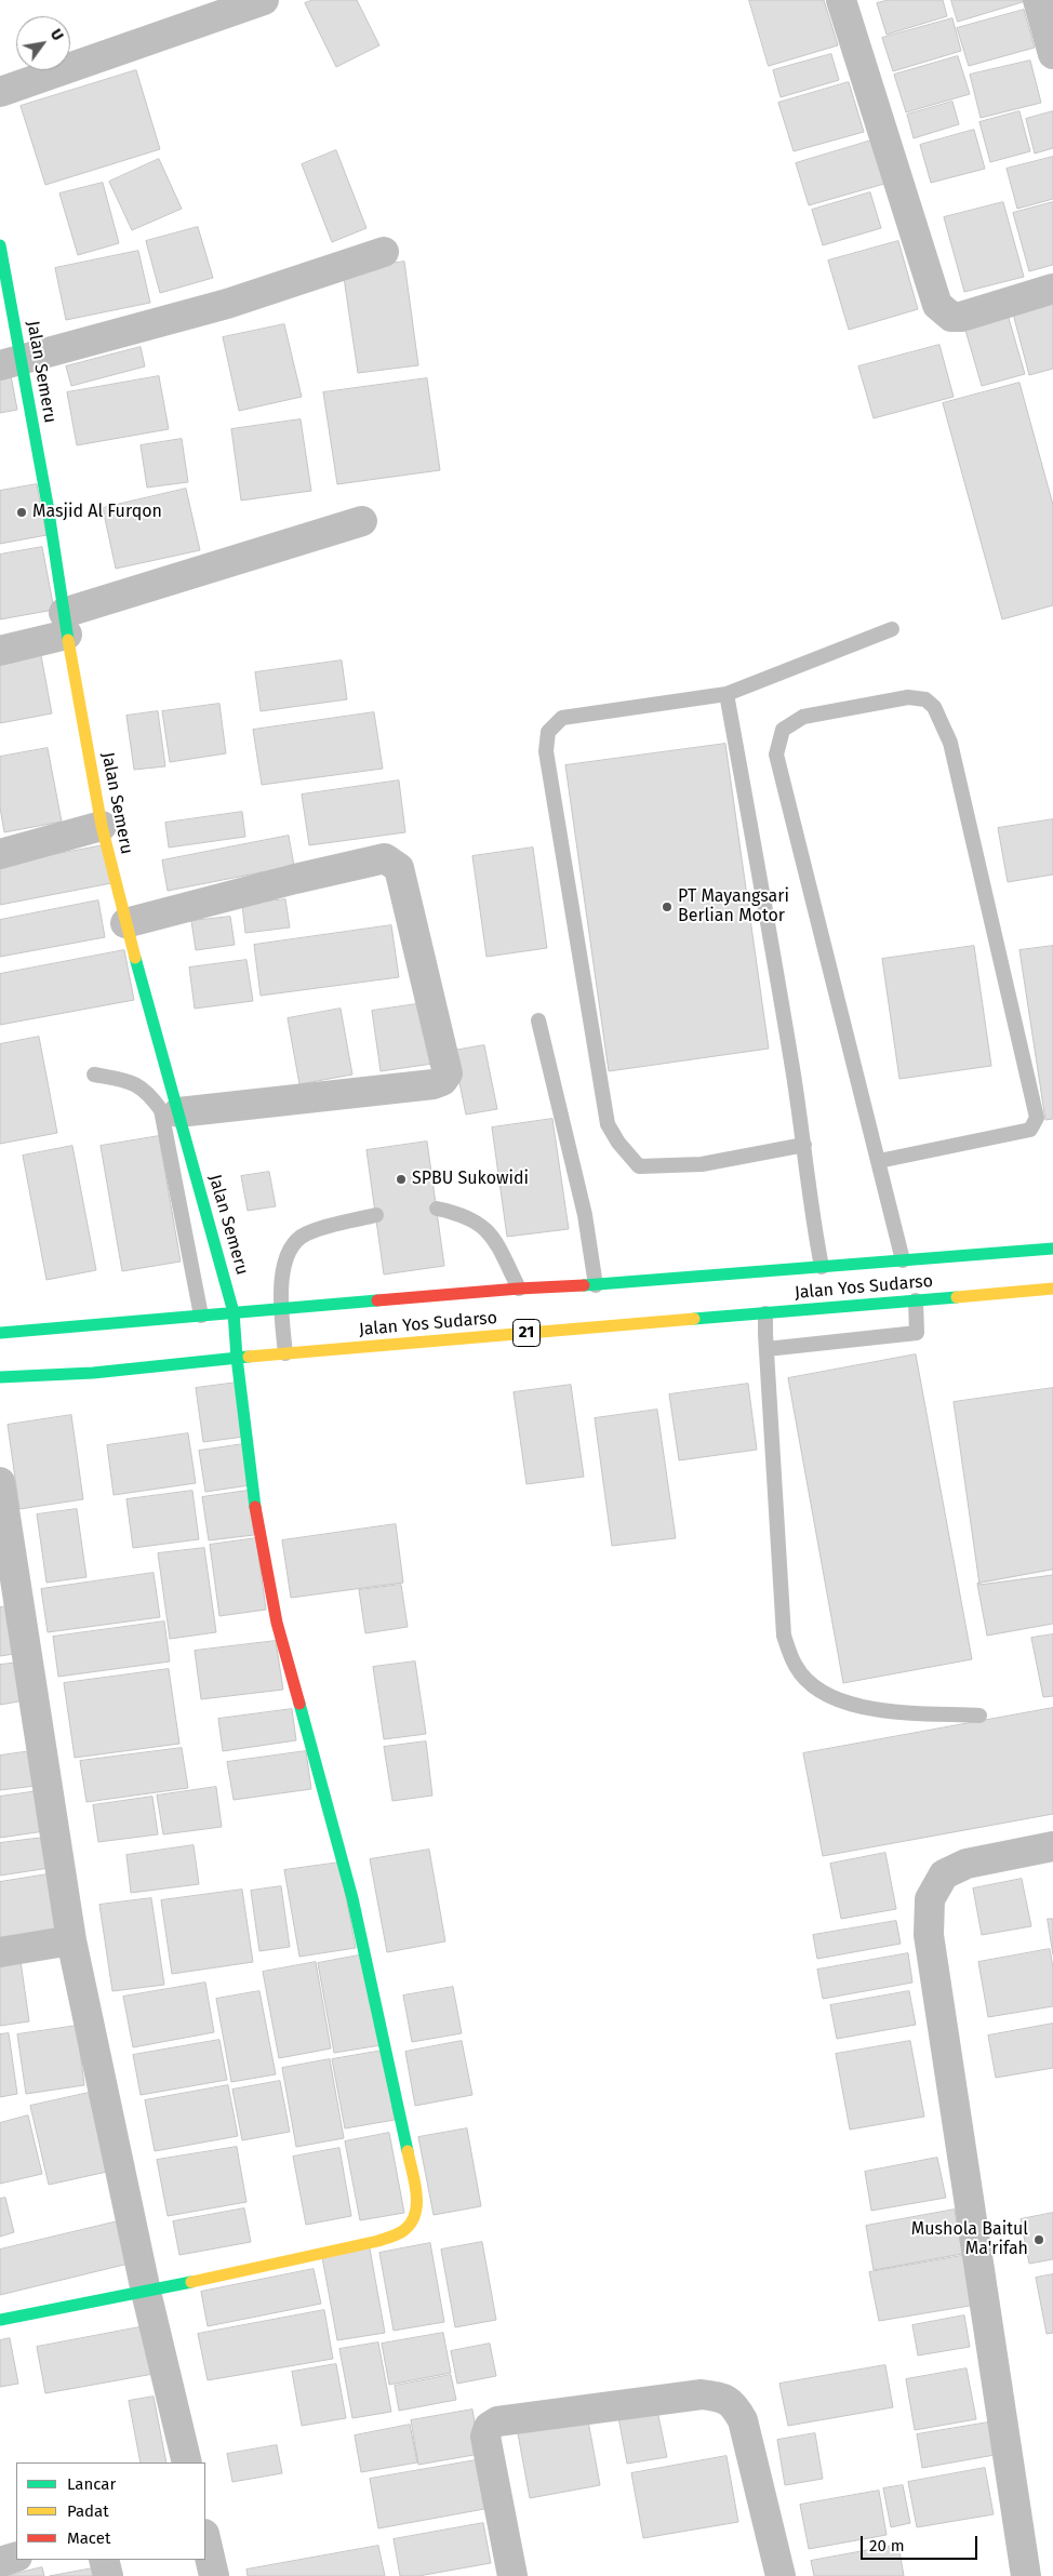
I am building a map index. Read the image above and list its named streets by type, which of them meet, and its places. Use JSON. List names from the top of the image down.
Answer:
{
  "streets": {
    "main road": ["Jalan Semeru", "Jalan Yos Sudarso", "21"]
  },
  "crossings": [
    ["Jalan Semeru", "Jalan Yos Sudarso"]
  ],
  "places": [
    "Masjid Al Furqon",
    "PT Mayangsari Berlian Motor",
    "SPBU Sukowidi",
    "Mushola Baitul Ma'rifah"
  ],
  "legend": ["Lancar", "Padat", "Macet"],
  "scale_bar": "20 m",
  "north": "top right"
}
